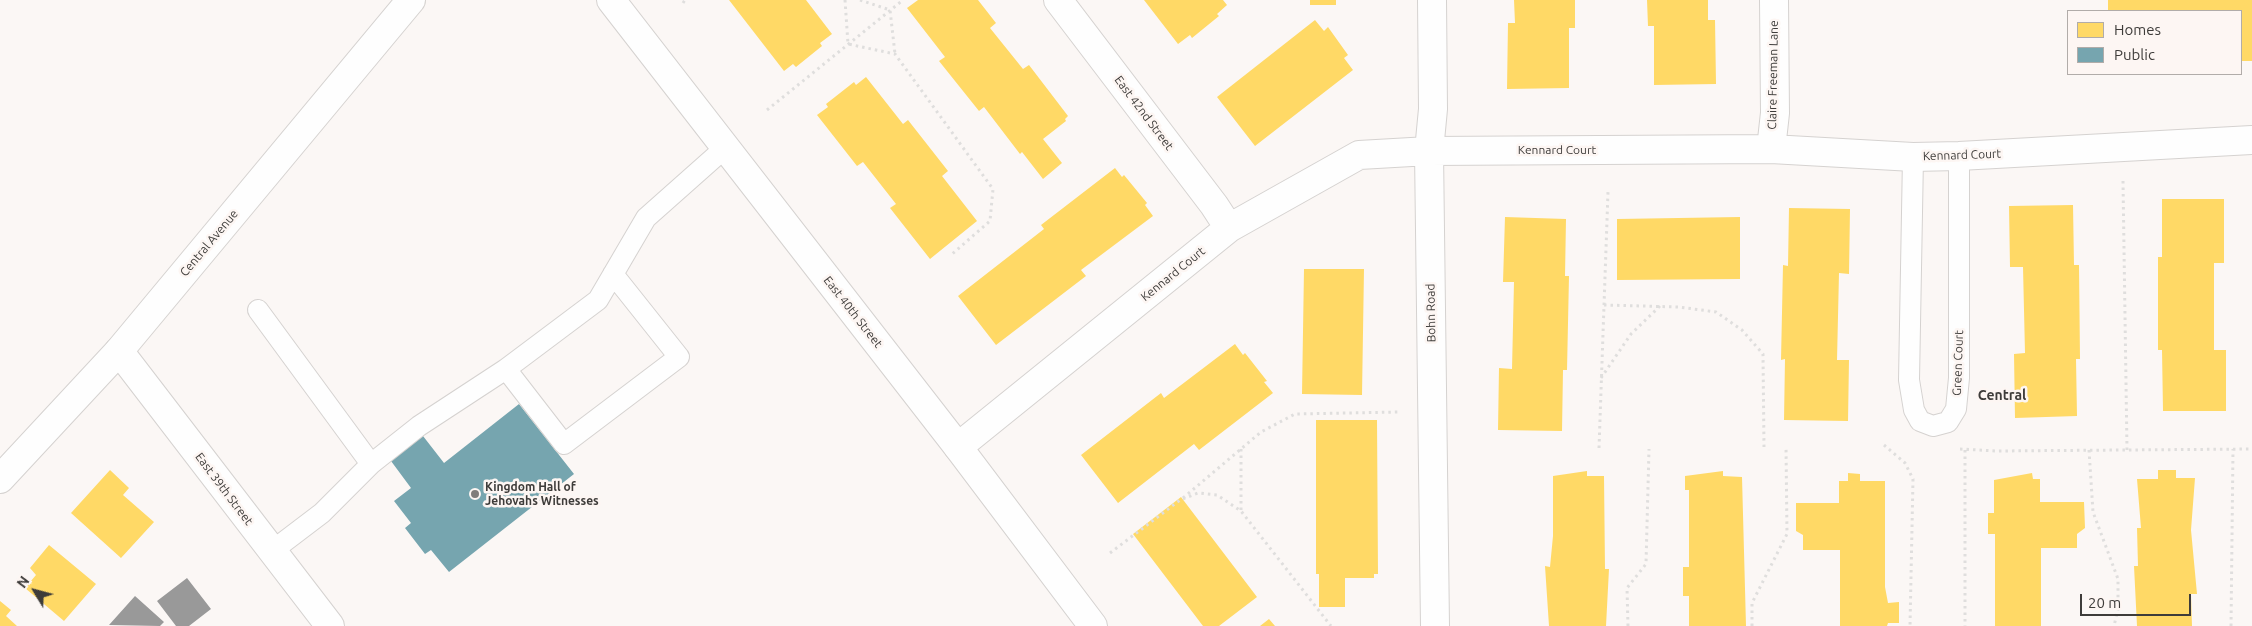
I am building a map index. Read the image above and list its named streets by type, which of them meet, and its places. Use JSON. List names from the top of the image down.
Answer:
{
  "streets": {
    "street": [
      "Claire Freeman Lane",
      "East 42nd Street",
      "Kennard Court",
      "Central Avenue",
      "East 40th Street",
      "Bohn Road",
      "East 39th Street"
    ],
    "lane": ["Green Court"]
  },
  "crossings": [
    ["Claire Freeman Lane", "Kennard Court"],
    ["East 42nd Street", "Kennard Court"],
    ["Kennard Court", "East 40th Street"],
    ["Kennard Court", "Bohn Road"],
    ["Kennard Court", "Green Court"],
    ["Central Avenue", "East 39th Street"]
  ],
  "districts": ["Central"],
  "places": ["Kingdom Hall of Jehovahs Witnesses"],
  "legend": ["Homes", "Public"],
  "scale_bar": "20 m",
  "north": "top left"
}
